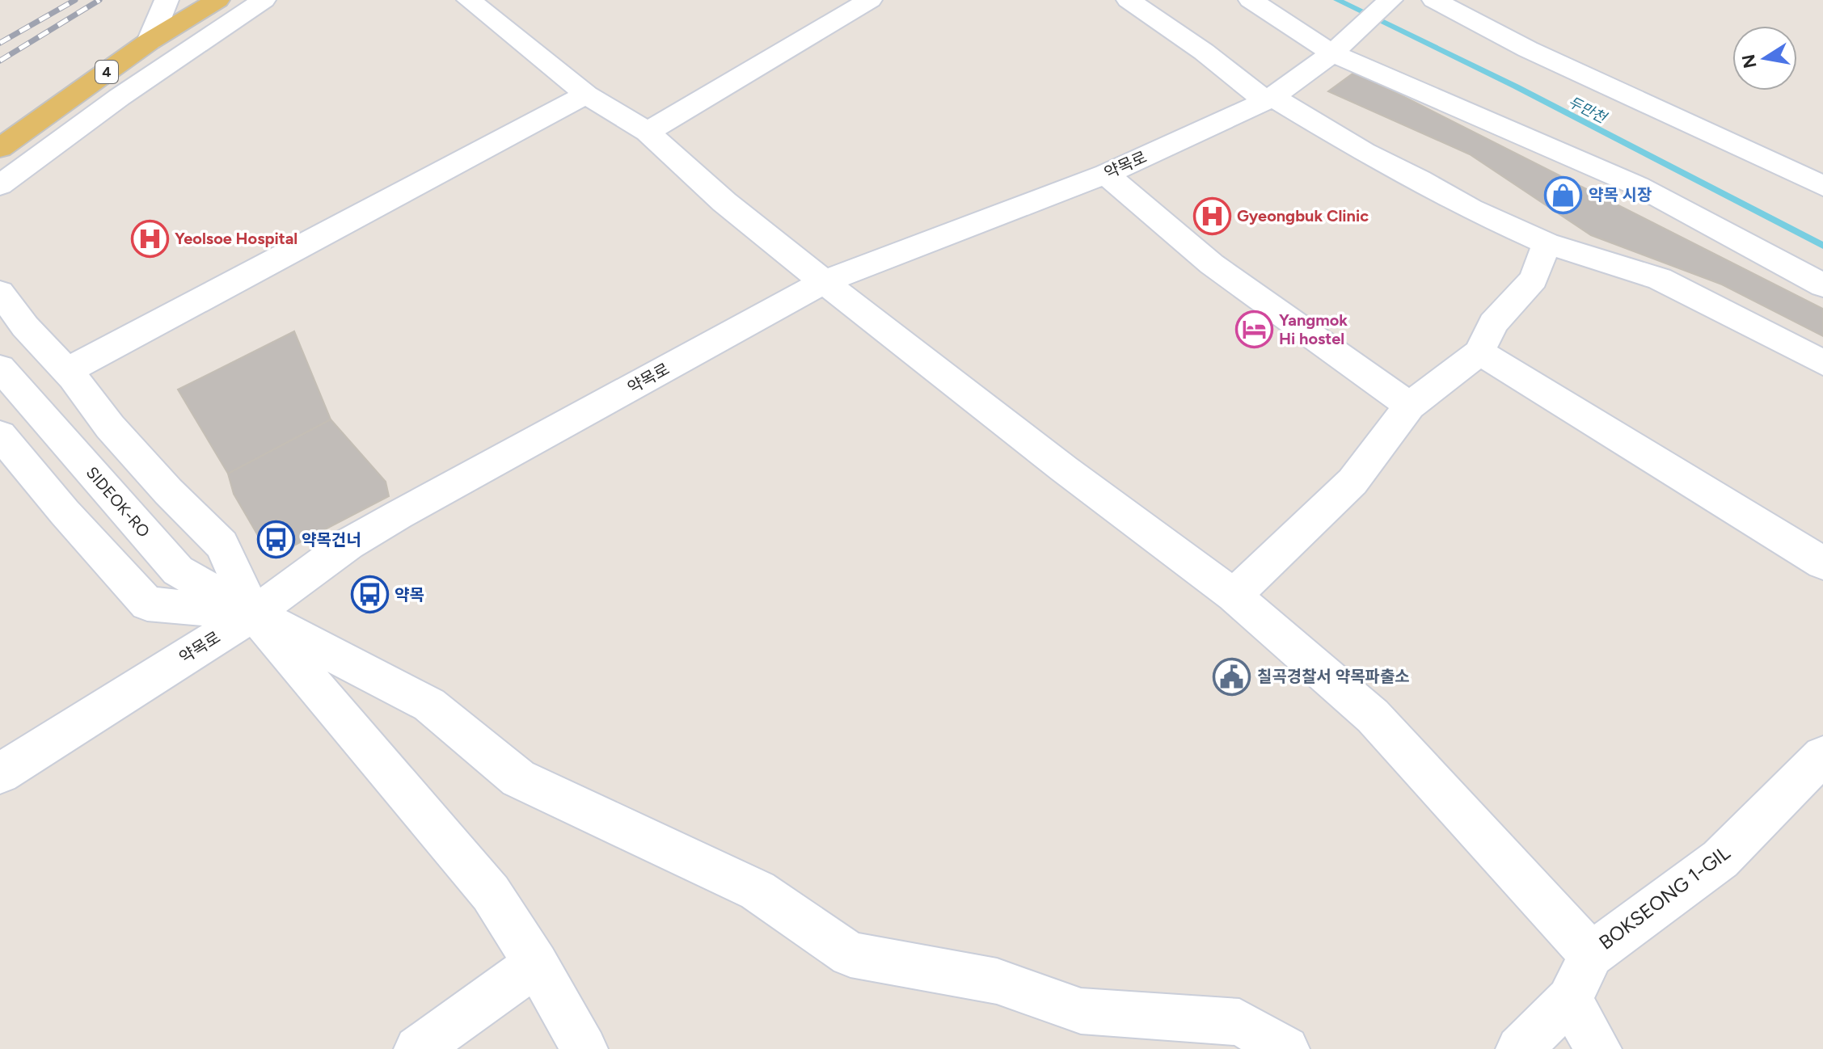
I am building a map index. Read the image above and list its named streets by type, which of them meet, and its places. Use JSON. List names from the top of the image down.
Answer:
{
  "streets": {
    "main road": ["4"],
    "street": ["약목로", "SIDEOK-RO", "BOKSEONG 1-GIL"]
  },
  "crossings": [
    ["약목로", "SIDEOK-RO"]
  ],
  "water": ["두만천"],
  "places": {
    "shop": ["약목 시장"],
    "hospital": ["Gyeongbuk Clinic", "Yeolsoe Hospital"],
    "hotel": ["Yangmok Hi hostel"],
    "bus stop": ["약목건너", "약목"],
    "public building": ["칠곡경찰서 약목파출소"]
  },
  "north": "left"
}
